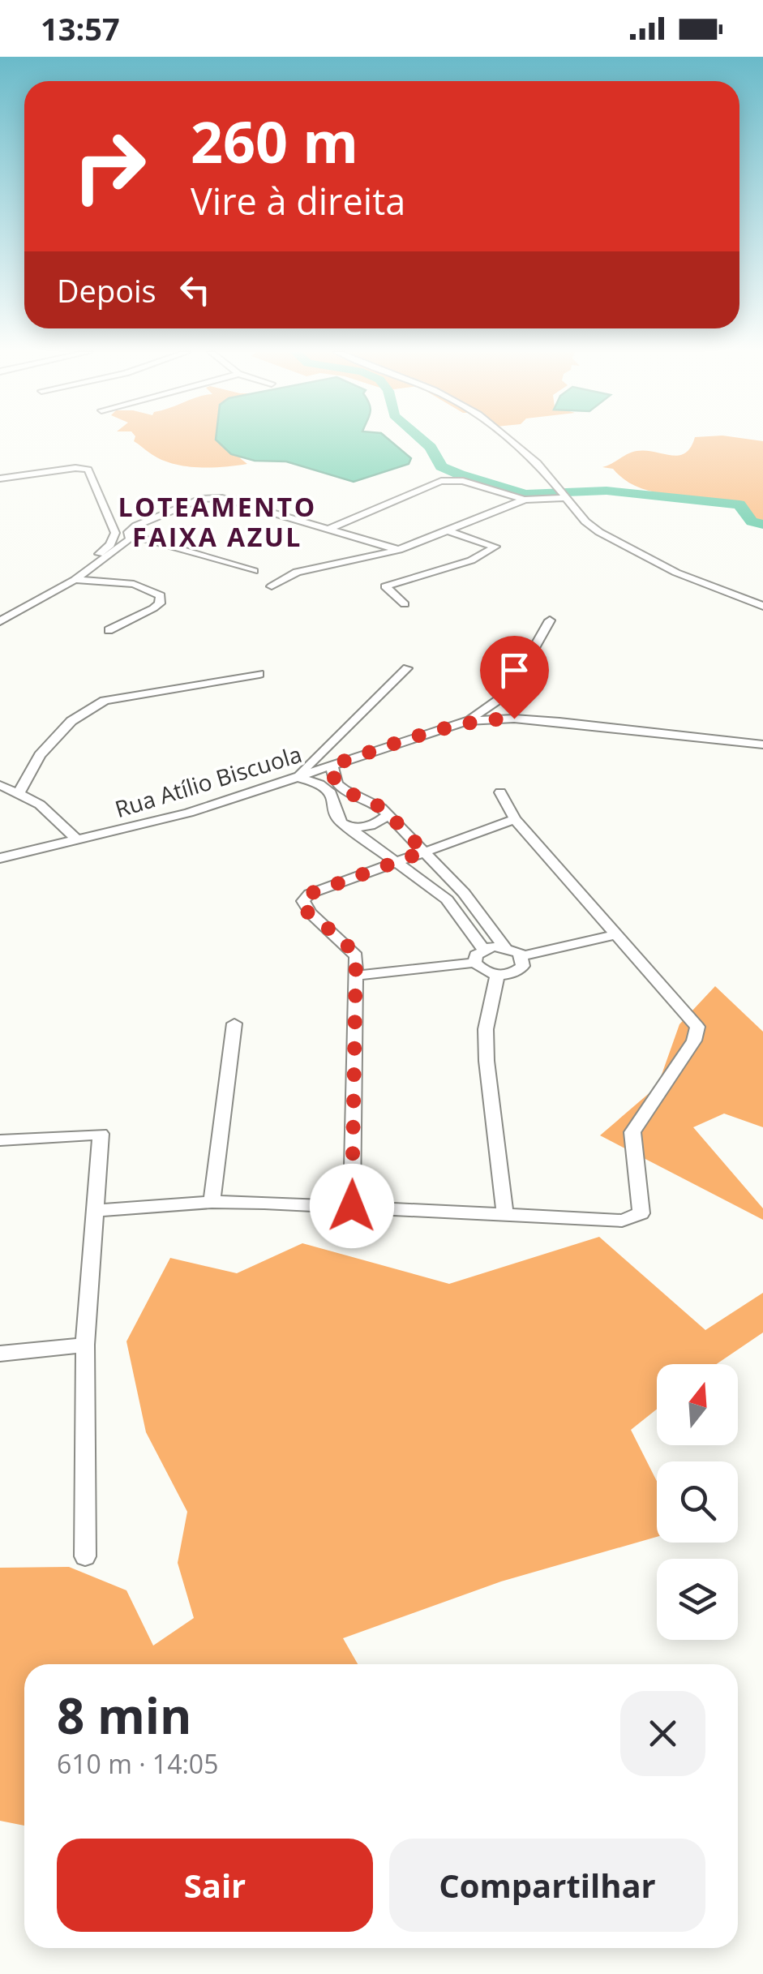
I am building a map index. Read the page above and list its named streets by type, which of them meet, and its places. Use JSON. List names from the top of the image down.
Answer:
{
  "streets": {
    "street": ["Rua Atílio Biscuola"]
  },
  "districts": ["LOTEAMENTO FAIXA AZUL"],
  "north": "top",
  "page": {
    "status": "13:57",
    "turn": ["260 m", "Vire à direita"],
    "then": "Depois",
    "heading": ["8 min", "610 m · 14:05"],
    "buttons": ["Sair", "Compartilhar"]
  }
}
